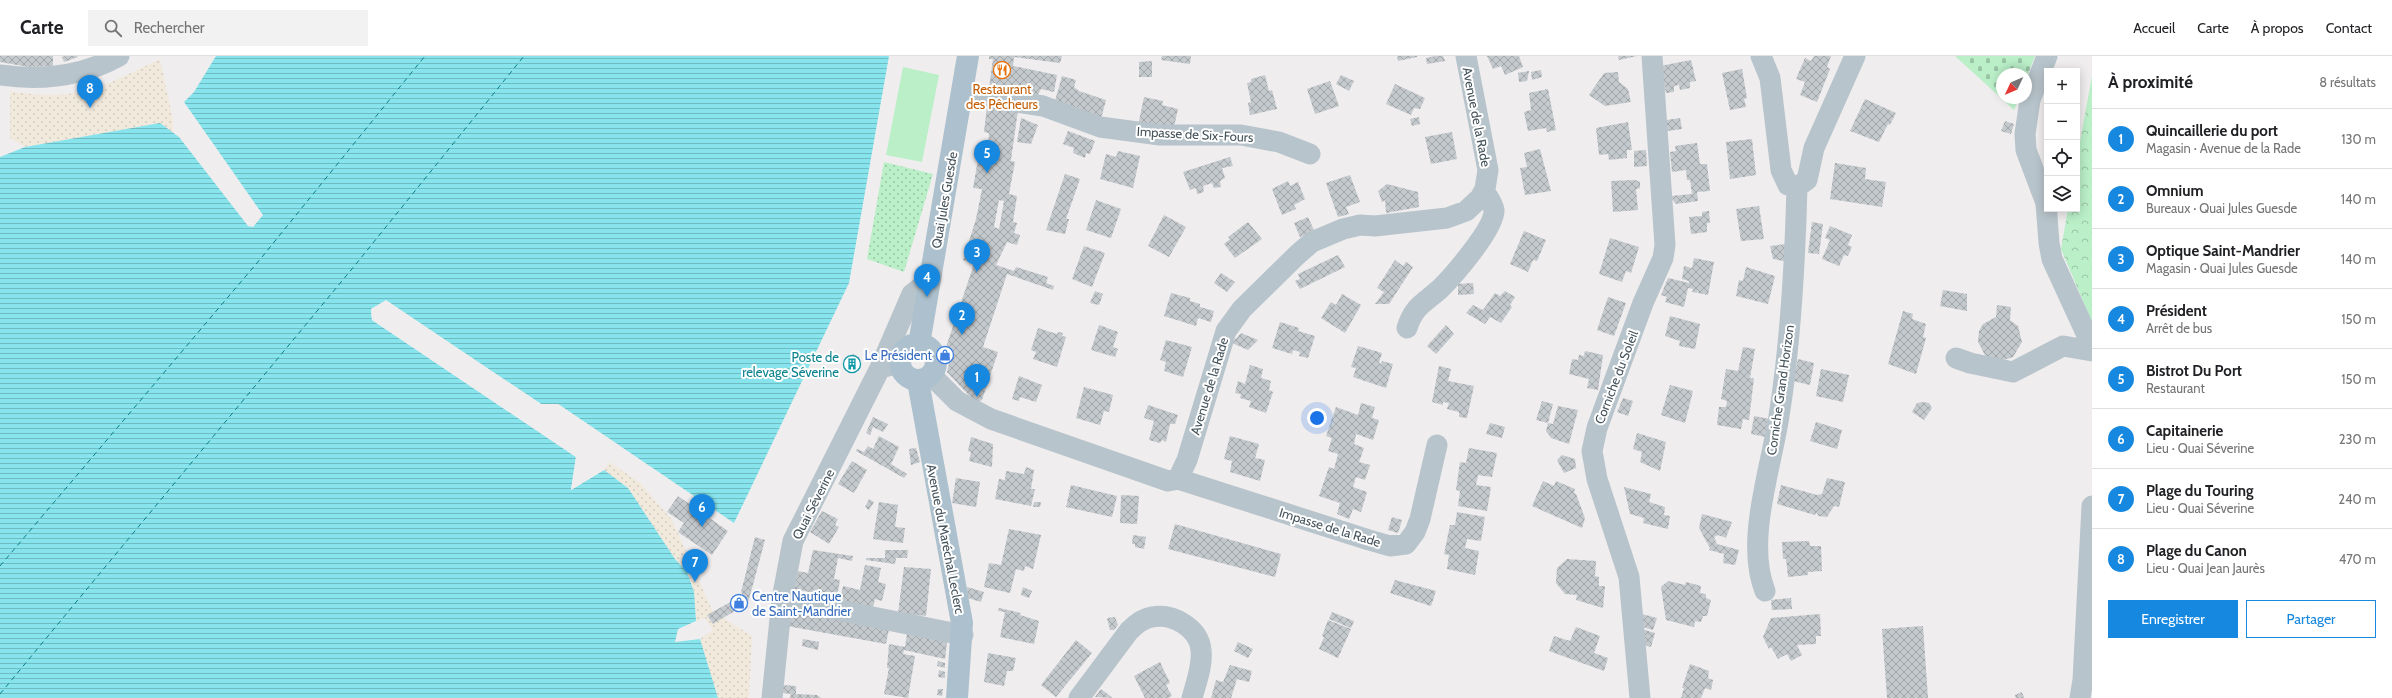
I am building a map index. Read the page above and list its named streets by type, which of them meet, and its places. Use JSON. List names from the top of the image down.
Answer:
{
  "streets": {
    "main road": ["Quai Jules Guesde", "Avenue du Maréchal Leclerc"],
    "street": [
      "Avenue de la Rade",
      "Impasse de Six-Fours",
      "Corniche du Soleil",
      "Corniche Grand Horizon",
      "Quai Séverine",
      "Impasse de la Rade"
    ]
  },
  "crossings": [
    ["Avenue de la Rade", "Impasse de la Rade"],
    ["Impasse de Six-Fours", "Quai Jules Guesde"],
    ["Quai Jules Guesde", "Quai Séverine"]
  ],
  "places": {
    "restaurant": ["Restaurant des Pêcheurs"],
    "shop": ["Le Président", "Centre Nautique de Saint-Mandrier"],
    "building": ["Poste de relevage Séverine"]
  },
  "north": "bottom left",
  "page": {
    "header": "Carte",
    "search": "Rechercher",
    "nav": [
      "Accueil",
      "Carte",
      "À propos",
      "Contact"
    ],
    "heading": ["À proximité", "8 résultats"],
    "map_buttons": ["+", "−"],
    "pins": [
      "8",
      "5",
      "3",
      "4",
      "2",
      "1",
      "6",
      "7"
    ],
    "list": [
      {
        "mark": "1",
        "name": "Quincaillerie du port",
        "note": "Magasin · Avenue de la Rade",
        "value": "130 m"
      },
      {
        "mark": "2",
        "name": "Omnium",
        "note": "Bureaux · Quai Jules Guesde",
        "value": "140 m"
      },
      {
        "mark": "3",
        "name": "Optique Saint-Mandrier",
        "note": "Magasin · Quai Jules Guesde",
        "value": "140 m"
      },
      {
        "mark": "4",
        "name": "Président",
        "note": "Arrêt de bus",
        "value": "150 m"
      },
      {
        "mark": "5",
        "name": "Bistrot Du Port",
        "note": "Restaurant",
        "value": "150 m"
      },
      {
        "mark": "6",
        "name": "Capitainerie",
        "note": "Lieu · Quai Séverine",
        "value": "230 m"
      },
      {
        "mark": "7",
        "name": "Plage du Touring",
        "note": "Lieu · Quai Séverine",
        "value": "240 m"
      },
      {
        "mark": "8",
        "name": "Plage du Canon",
        "note": "Lieu · Quai Jean Jaurès",
        "value": "470 m"
      }
    ],
    "buttons": ["Enregistrer", "Partager"]
  }
}
